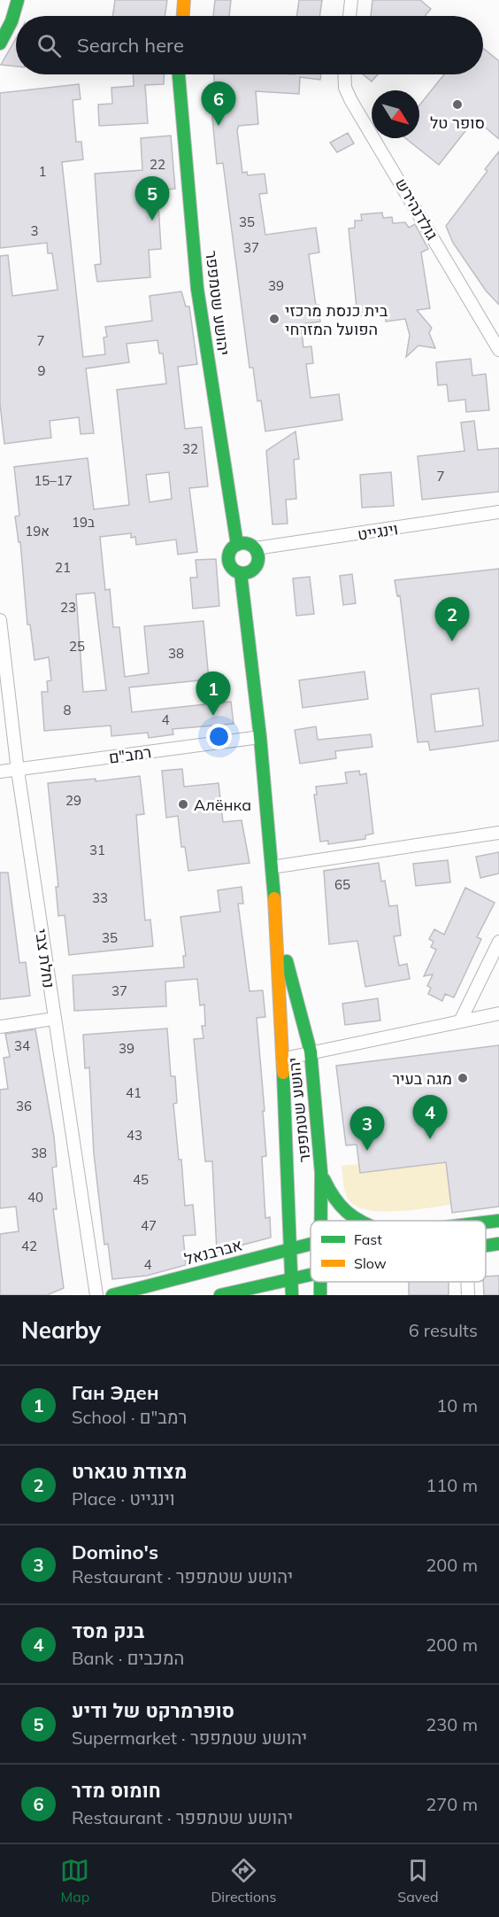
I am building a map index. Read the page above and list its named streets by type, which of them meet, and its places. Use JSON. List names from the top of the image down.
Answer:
{
  "streets": {
    "street": [
      "גולדנהירש",
      "יהושע שטמפפר",
      "וינגייט",
      "רמב\"ם",
      "נחלת צבי",
      "אברבנאל"
    ]
  },
  "crossings": [
    ["יהושע שטמפפר", "וינגייט"],
    ["יהושע שטמפפר", "רמב\"ם"],
    ["יהושע שטמפפר", "אברבנאל"],
    ["רמב\"ם", "נחלת צבי"]
  ],
  "places": [
    "סופר טל",
    "בית כנסת מרכזי הפועל המזרחי",
    "Алёнка",
    "מגה בעיר"
  ],
  "house_numbers": [
    "22",
    "1",
    "35",
    "3",
    "37",
    "39",
    "7",
    "9",
    "32",
    "7",
    "15–17",
    "19ב",
    "19א",
    "21",
    "23",
    "25",
    "38",
    "8",
    "4",
    "29",
    "31",
    "65",
    "33",
    "35",
    "37",
    "34",
    "39",
    "41",
    "36",
    "43",
    "38",
    "45",
    "40",
    "47",
    "42",
    "4"
  ],
  "legend": ["Fast", "Slow"],
  "north": "bottom right",
  "page": {
    "search": "Search here",
    "pins": [
      "6",
      "5",
      "2",
      "1",
      "4",
      "3"
    ],
    "heading": ["Nearby", "6 results"],
    "list": [
      {
        "mark": "1",
        "name": "Ган Эден",
        "note": "School · רמב\"ם",
        "value": "10 m"
      },
      {
        "mark": "2",
        "name": "מצודת טגארט",
        "note": "Place · וינגייט",
        "value": "110 m"
      },
      {
        "mark": "3",
        "name": "Domino's",
        "note": "Restaurant · יהושע שטמפפר",
        "value": "200 m"
      },
      {
        "mark": "4",
        "name": "בנק מסד",
        "note": "Bank · המכבים",
        "value": "200 m"
      },
      {
        "mark": "5",
        "name": "סופרמרקט של ודיע",
        "note": "Supermarket · יהושע שטמפפר",
        "value": "230 m"
      },
      {
        "mark": "6",
        "name": "חומוס מדר",
        "note": "Restaurant · יהושע שטמפפר",
        "value": "270 m"
      }
    ],
    "nav": ["Map", "Directions", "Saved"]
  }
}
